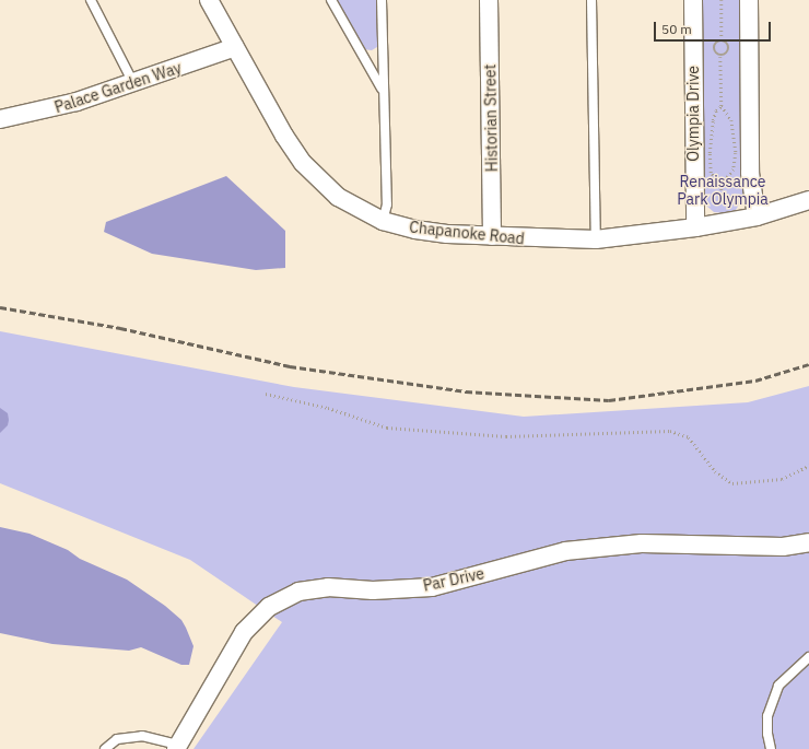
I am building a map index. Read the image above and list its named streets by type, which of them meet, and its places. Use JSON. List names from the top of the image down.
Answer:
{
  "streets": {
    "street": [
      "Palace Garden Way",
      "Olympia Drive",
      "Historian Street",
      "Chapanoke Road",
      "Par Drive"
    ]
  },
  "crossings": [
    ["Palace Garden Way", "Chapanoke Road"],
    ["Olympia Drive", "Chapanoke Road"],
    ["Historian Street", "Chapanoke Road"]
  ],
  "parks": ["Renaissance Park Olympia"],
  "scale_bar": "50 m"
}
